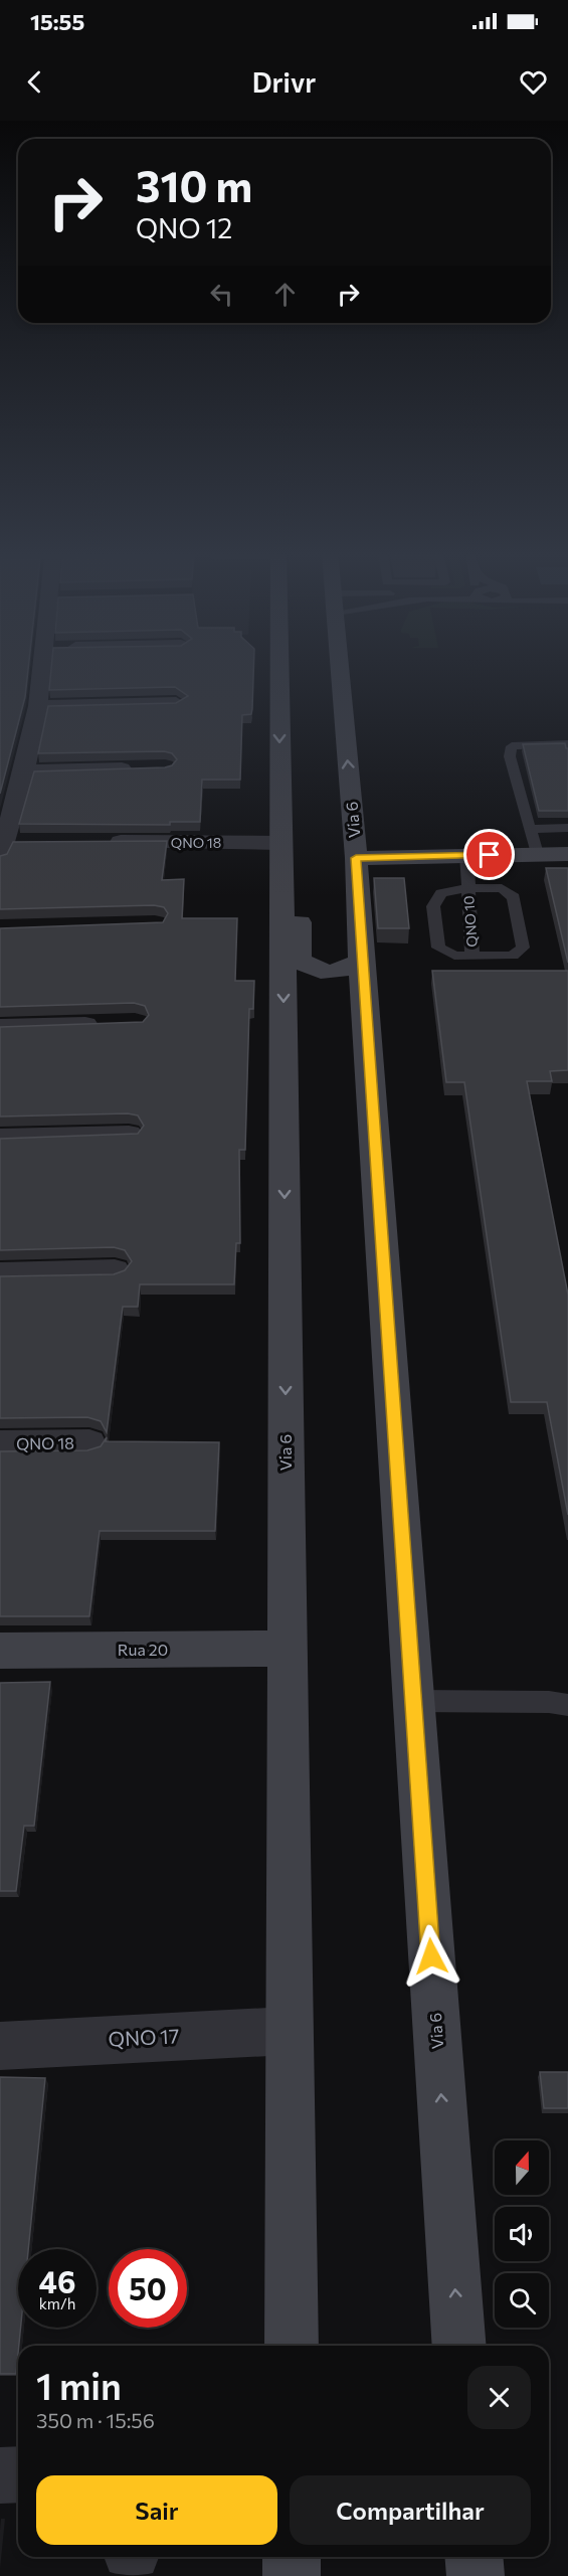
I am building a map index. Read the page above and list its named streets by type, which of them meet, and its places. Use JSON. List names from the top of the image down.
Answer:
{
  "streets": {
    "main road": ["Via 6", "Rua 20"],
    "street": ["QNO 18", "QNO 17"],
    "lane": ["QNO 10"]
  },
  "crossings": [
    ["Via 6", "QNO 18"],
    ["Via 6", "Rua 20"],
    ["Via 6", "QNO 17"]
  ],
  "north": "top",
  "page": {
    "status": "15:55",
    "header": "Drivr",
    "turn": ["310 m", "QNO 12"],
    "speed": "46 km/h",
    "limit": "50",
    "heading": ["1 min", "350 m · 15:56"],
    "buttons": ["Sair", "Compartilhar"]
  }
}
